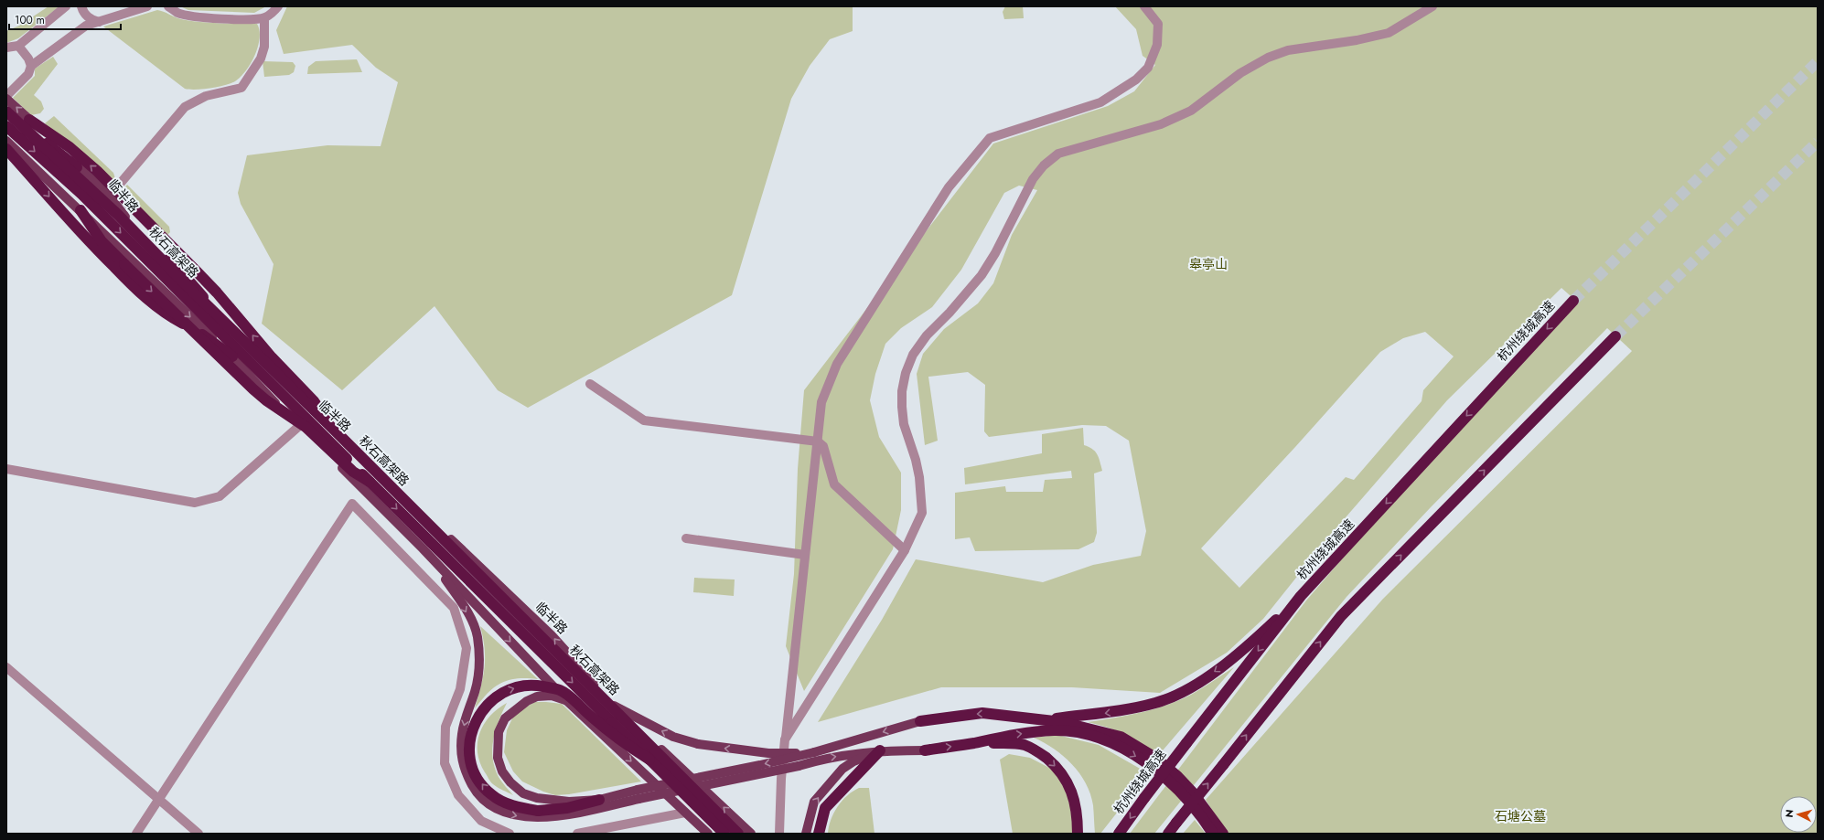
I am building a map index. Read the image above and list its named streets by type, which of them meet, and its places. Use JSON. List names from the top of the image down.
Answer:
{
  "streets": {
    "highway": ["秋石高架路", "杭州绕城高速"],
    "main road": ["临半路"]
  },
  "crossings": [
    ["临半路", "秋石高架路"]
  ],
  "parks": ["皋亭山", "石塘公墓"],
  "scale_bar": "100 m",
  "north": "left"
}
